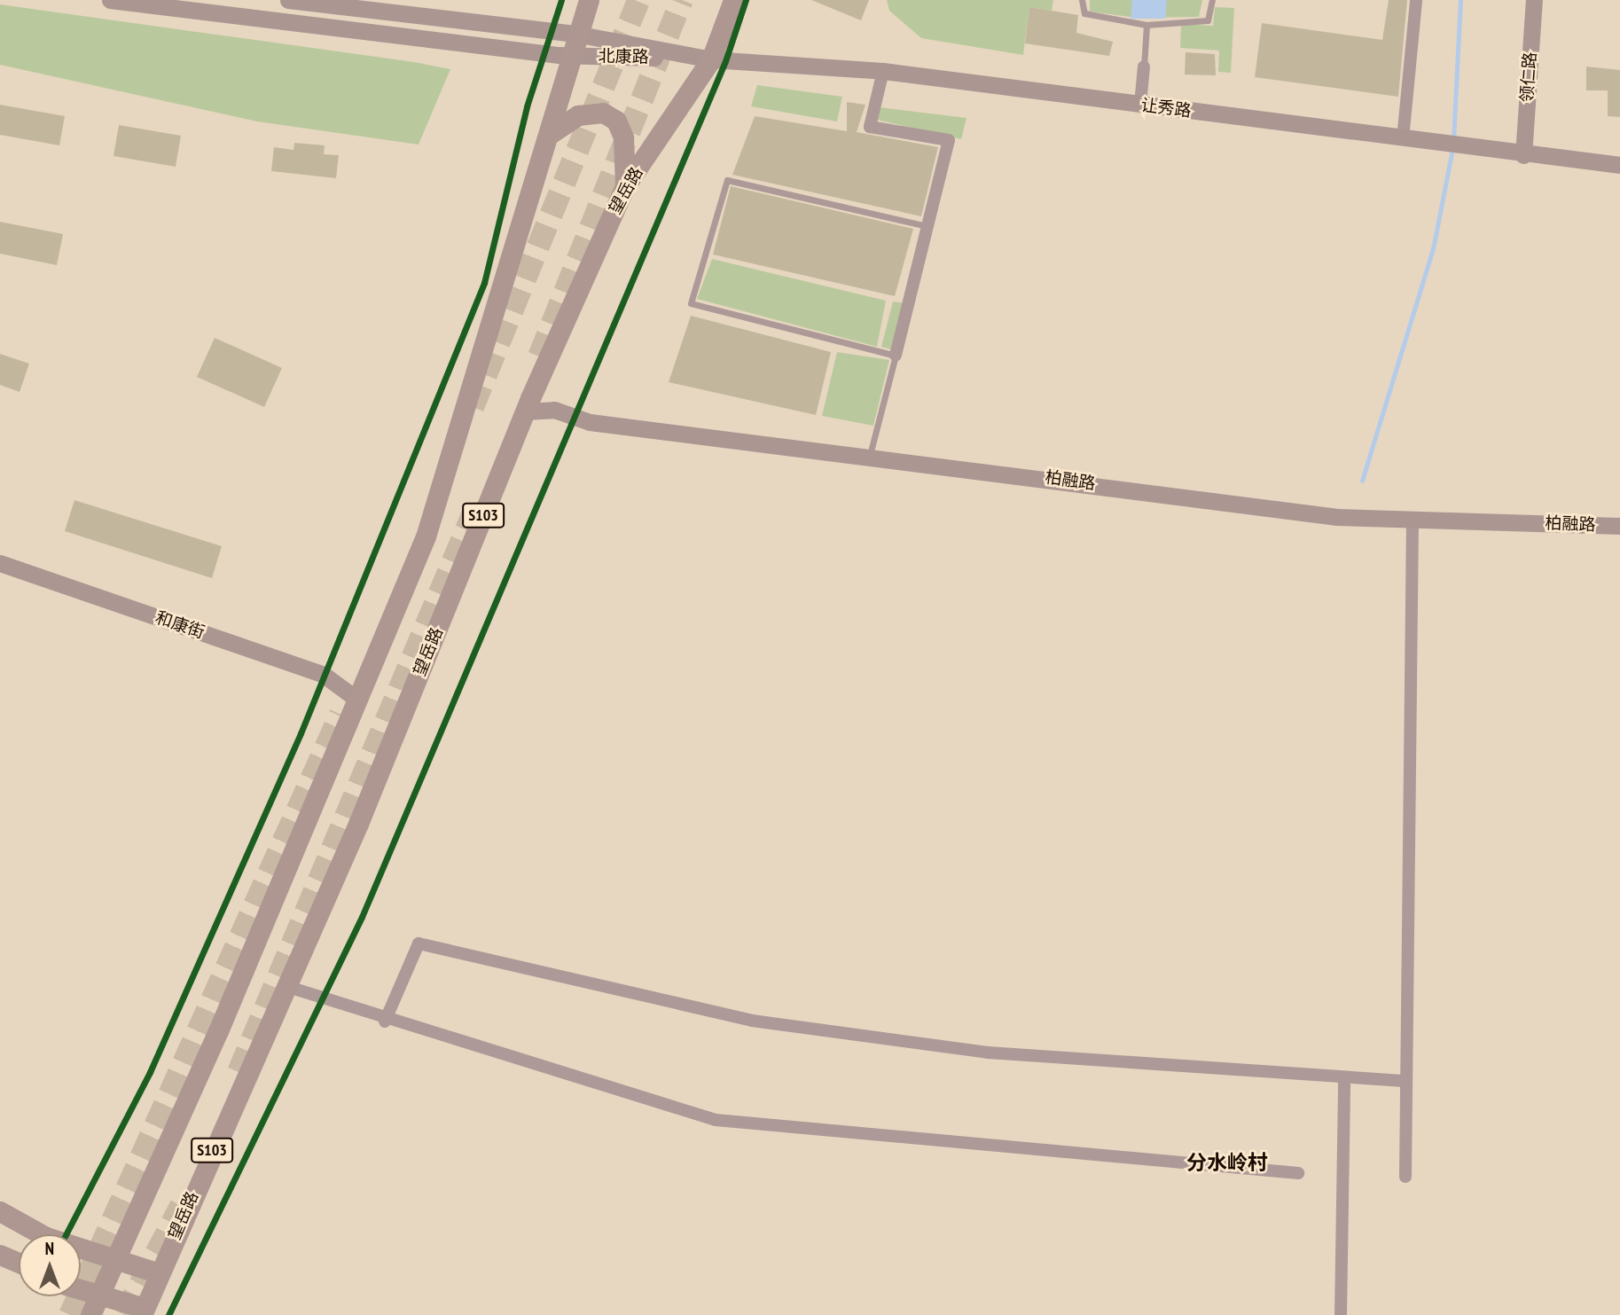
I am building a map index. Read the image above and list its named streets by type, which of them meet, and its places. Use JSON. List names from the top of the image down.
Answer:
{
  "streets": {
    "main road": ["望岳路", "S103"],
    "street": [
      "北康路",
      "领仁路",
      "让秀路",
      "柏融路",
      "和康街"
    ]
  },
  "crossings": [
    ["北康路", "让秀路"],
    ["北康路", "望岳路"],
    ["北康路", "S103"],
    ["领仁路", "让秀路"],
    ["让秀路", "望岳路"],
    ["望岳路", "柏融路"],
    ["S103", "和康街"]
  ],
  "districts": ["分水岭村"],
  "north": "top"
}
